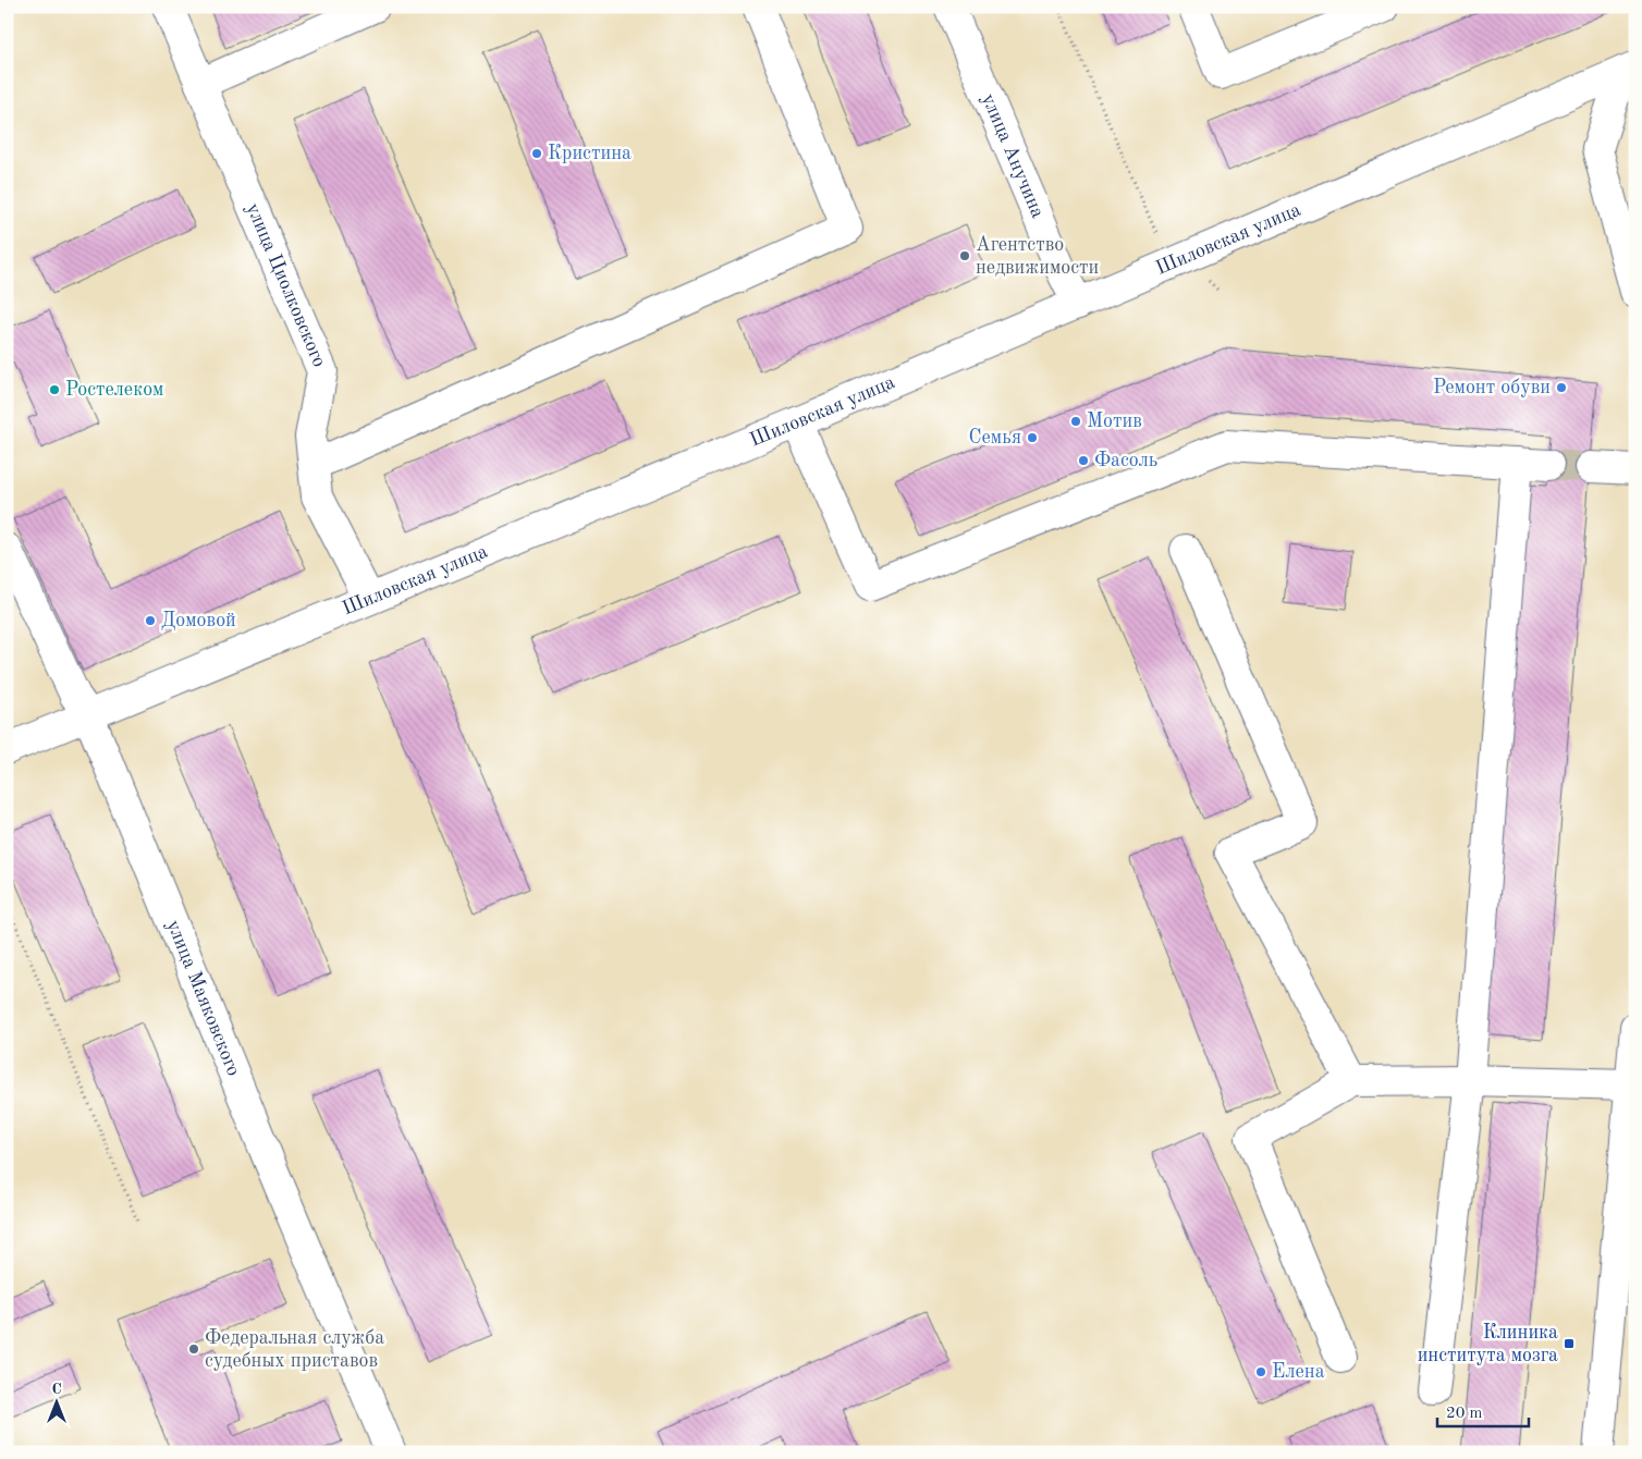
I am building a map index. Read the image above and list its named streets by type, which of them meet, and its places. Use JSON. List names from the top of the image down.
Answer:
{
  "streets": {
    "street": [
      "улица Анучина",
      "Шиловская улица",
      "улица Циолковского",
      "улица Маяковского"
    ]
  },
  "crossings": [
    ["улица Анучина", "Шиловская улица"],
    ["Шиловская улица", "улица Циолковского"],
    ["Шиловская улица", "улица Маяковского"]
  ],
  "places": {
    "other": [
      "Кристина",
      "Агентство недвижимости",
      "Ремонт обуви",
      "Ростелеком",
      "Мотив",
      "Семья",
      "Фасоль",
      "Домовой",
      "Федеральная служба судебных приставов",
      "Елена"
    ],
    "transit": ["Клиника института мозга"]
  },
  "scale_bar": "20 m",
  "north": "top"
}
